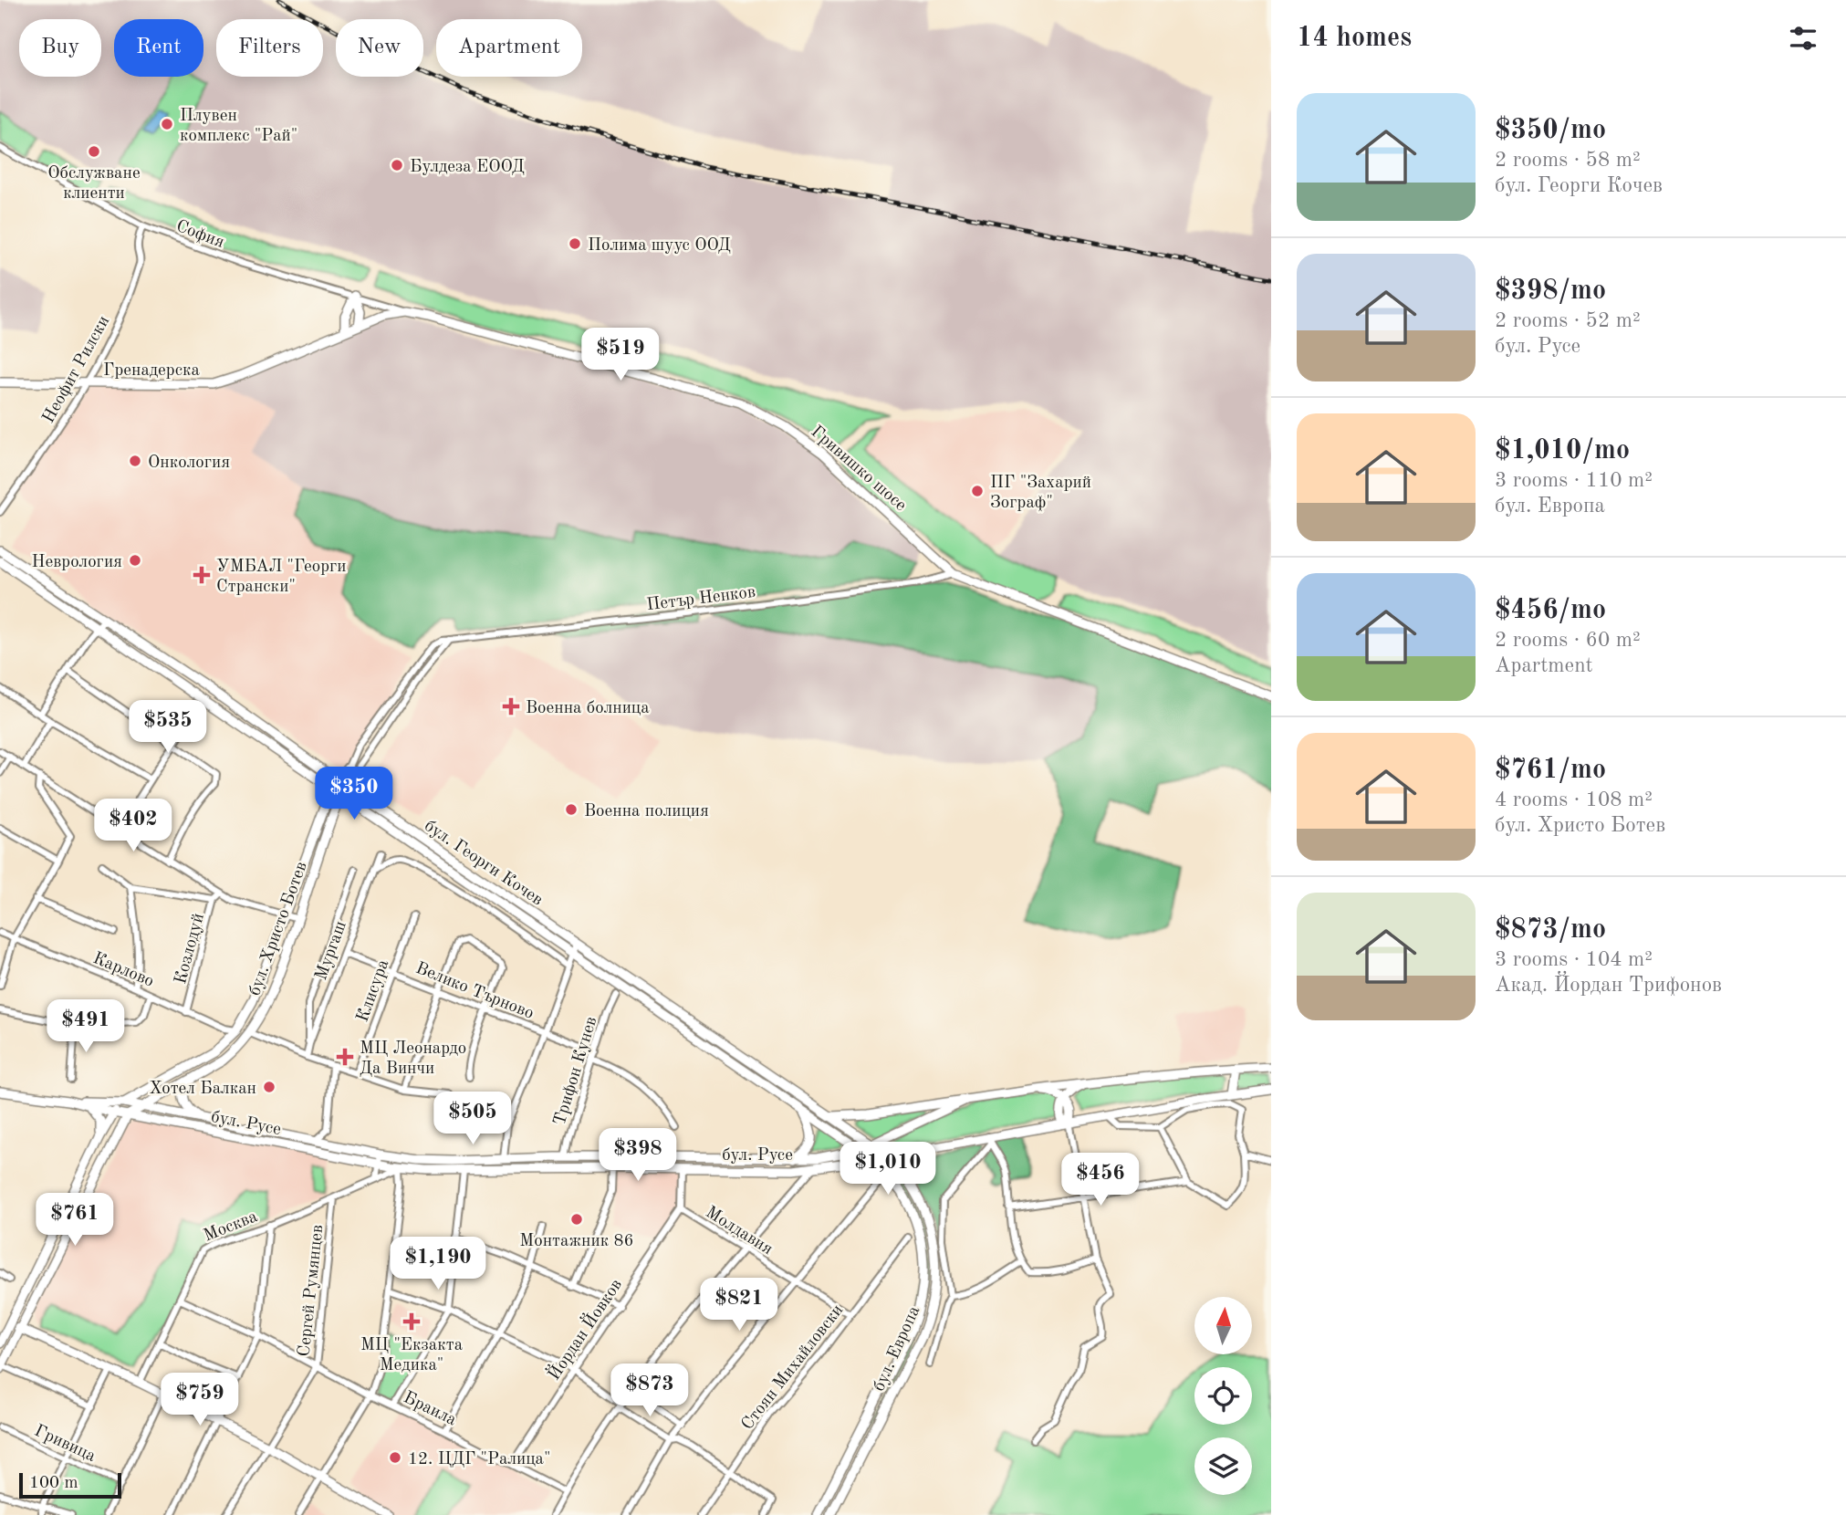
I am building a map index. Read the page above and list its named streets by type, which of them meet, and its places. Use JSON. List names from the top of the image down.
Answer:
{
  "streets": {
    "main road": [
      "Гренадерска",
      "Гривишко шосе",
      "бул. Георги Кочев",
      "бул. Христо Ботев",
      "бул. Русе",
      "бул. Европа"
    ],
    "street": [
      "София",
      "Неофит Рилски",
      "Петър Ненков",
      "Козлодуй",
      "Мургаш",
      "Карлово",
      "Велико Търново",
      "Клисура",
      "Трифон Кунев",
      "Москва",
      "Молдавия",
      "Сергей Румянцев",
      "Йордан Йовков",
      "Стоян Михайловски",
      "Браила",
      "Гривица"
    ]
  },
  "crossings": [
    ["София", "Неофит Рилски"],
    ["София", "Гренадерска"],
    ["София", "Гривишко шосе"],
    ["Неофит Рилски", "Гренадерска"],
    ["Гренадерска", "Гривишко шосе"],
    ["Гривишко шосе", "Петър Ненков"],
    ["Петър Ненков", "бул. Георги Кочев"],
    ["Петър Ненков", "бул. Христо Ботев"],
    ["бул. Георги Кочев", "бул. Христо Ботев"],
    ["бул. Георги Кочев", "бул. Русе"],
    ["бул. Георги Кочев", "бул. Европа"],
    ["бул. Христо Ботев", "Карлово"],
    ["бул. Христо Ботев", "бул. Русе"],
    ["Козлодуй", "Карлово"],
    ["Мургаш", "Велико Търново"],
    ["Велико Търново", "Клисура"],
    ["Велико Търново", "Трифон Кунев"],
    ["Трифон Кунев", "бул. Русе"],
    ["бул. Русе", "Москва"],
    ["бул. Русе", "Молдавия"],
    ["бул. Русе", "бул. Европа"],
    ["Москва", "Сергей Румянцев"],
    ["Москва", "Браила"],
    ["Молдавия", "Йордан Йовков"],
    ["Молдавия", "Стоян Михайловски"],
    ["Сергей Румянцев", "Браила"],
    ["Йордан Йовков", "Браила"]
  ],
  "places": {
    "other": [
      "Плувен комплекс \"Рай\"",
      "Обслужване клиенти",
      "Булдеза ЕООД",
      "Полима шуус ООД",
      "Онкология",
      "ПГ \"Захарий Зограф\"",
      "Неврология",
      "Военна полиция",
      "Хотел Балкан",
      "Монтажник 86",
      "12. ЦДГ \"Ралица\""
    ],
    "health": [
      "УМБАЛ \"Георги Странски\"",
      "Военна болница",
      "МЦ Леонардо Да Винчи",
      "МЦ \"Екзакта Медика\""
    ]
  },
  "scale_bar": "100 m",
  "north": "top",
  "page": {
    "heading": "14 homes",
    "chip": [
      "Buy",
      "Rent",
      "Filters",
      "New",
      "Apartment"
    ],
    "list": [
      {
        "name": "$350/mo",
        "note": "2 rooms · 58 m² · бул. Георги Кочев"
      },
      {
        "name": "$398/mo",
        "note": "2 rooms · 52 m² · бул. Русе"
      },
      {
        "name": "$1,010/mo",
        "note": "3 rooms · 110 m² · бул. Европа"
      },
      {
        "name": "$456/mo",
        "note": "2 rooms · 60 m² · Apartment"
      },
      {
        "name": "$761/mo",
        "note": "4 rooms · 108 m² · бул. Христо Ботев"
      },
      {
        "name": "$873/mo",
        "note": "3 rooms · 104 m² · Акад. Йордан Трифонов"
      }
    ],
    "price": [
      "$519",
      "$535",
      "$350",
      "$402",
      "$491",
      "$505",
      "$398",
      "$1,010",
      "$456",
      "$761",
      "$1,190",
      "$821",
      "$873",
      "$759"
    ],
    "scale": "100 m"
  }
}
